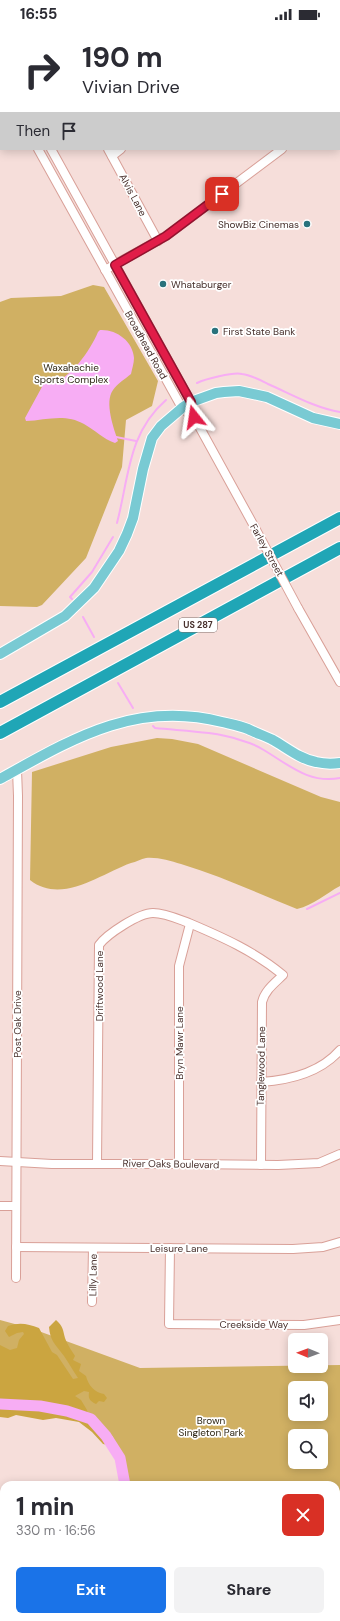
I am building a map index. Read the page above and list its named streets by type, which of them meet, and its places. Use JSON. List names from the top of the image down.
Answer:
{
  "streets": {
    "highway": ["US 287"],
    "street": [
      "Alvis Lane",
      "Broadhead Road",
      "Farley Street",
      "Driftwood Lane",
      "Post Oak Drive",
      "Bryn Mawr Lane",
      "Tanglewood Lane",
      "River Oaks Boulevard",
      "Leisure Lane",
      "Lilly Lane",
      "Creekside Way"
    ]
  },
  "crossings": [
    ["Broadhead Road", "Farley Street"],
    ["Driftwood Lane", "Bryn Mawr Lane"],
    ["Driftwood Lane", "Tanglewood Lane"],
    ["Driftwood Lane", "River Oaks Boulevard"],
    ["Post Oak Drive", "River Oaks Boulevard"],
    ["Post Oak Drive", "Leisure Lane"],
    ["Bryn Mawr Lane", "River Oaks Boulevard"],
    ["Tanglewood Lane", "River Oaks Boulevard"],
    ["Leisure Lane", "Lilly Lane"],
    ["Leisure Lane", "Creekside Way"]
  ],
  "parks": ["Waxahachie Sports Complex", "Brown Singleton Park"],
  "places": ["ShowBiz Cinemas", "Whataburger", "First State Bank"],
  "north": "left",
  "page": {
    "status": "16:55",
    "turn": ["190 m", "Vivian Drive"],
    "then": "Then",
    "heading": ["1 min", "330 m · 16:56"],
    "buttons": ["Exit", "Share"]
  }
}
